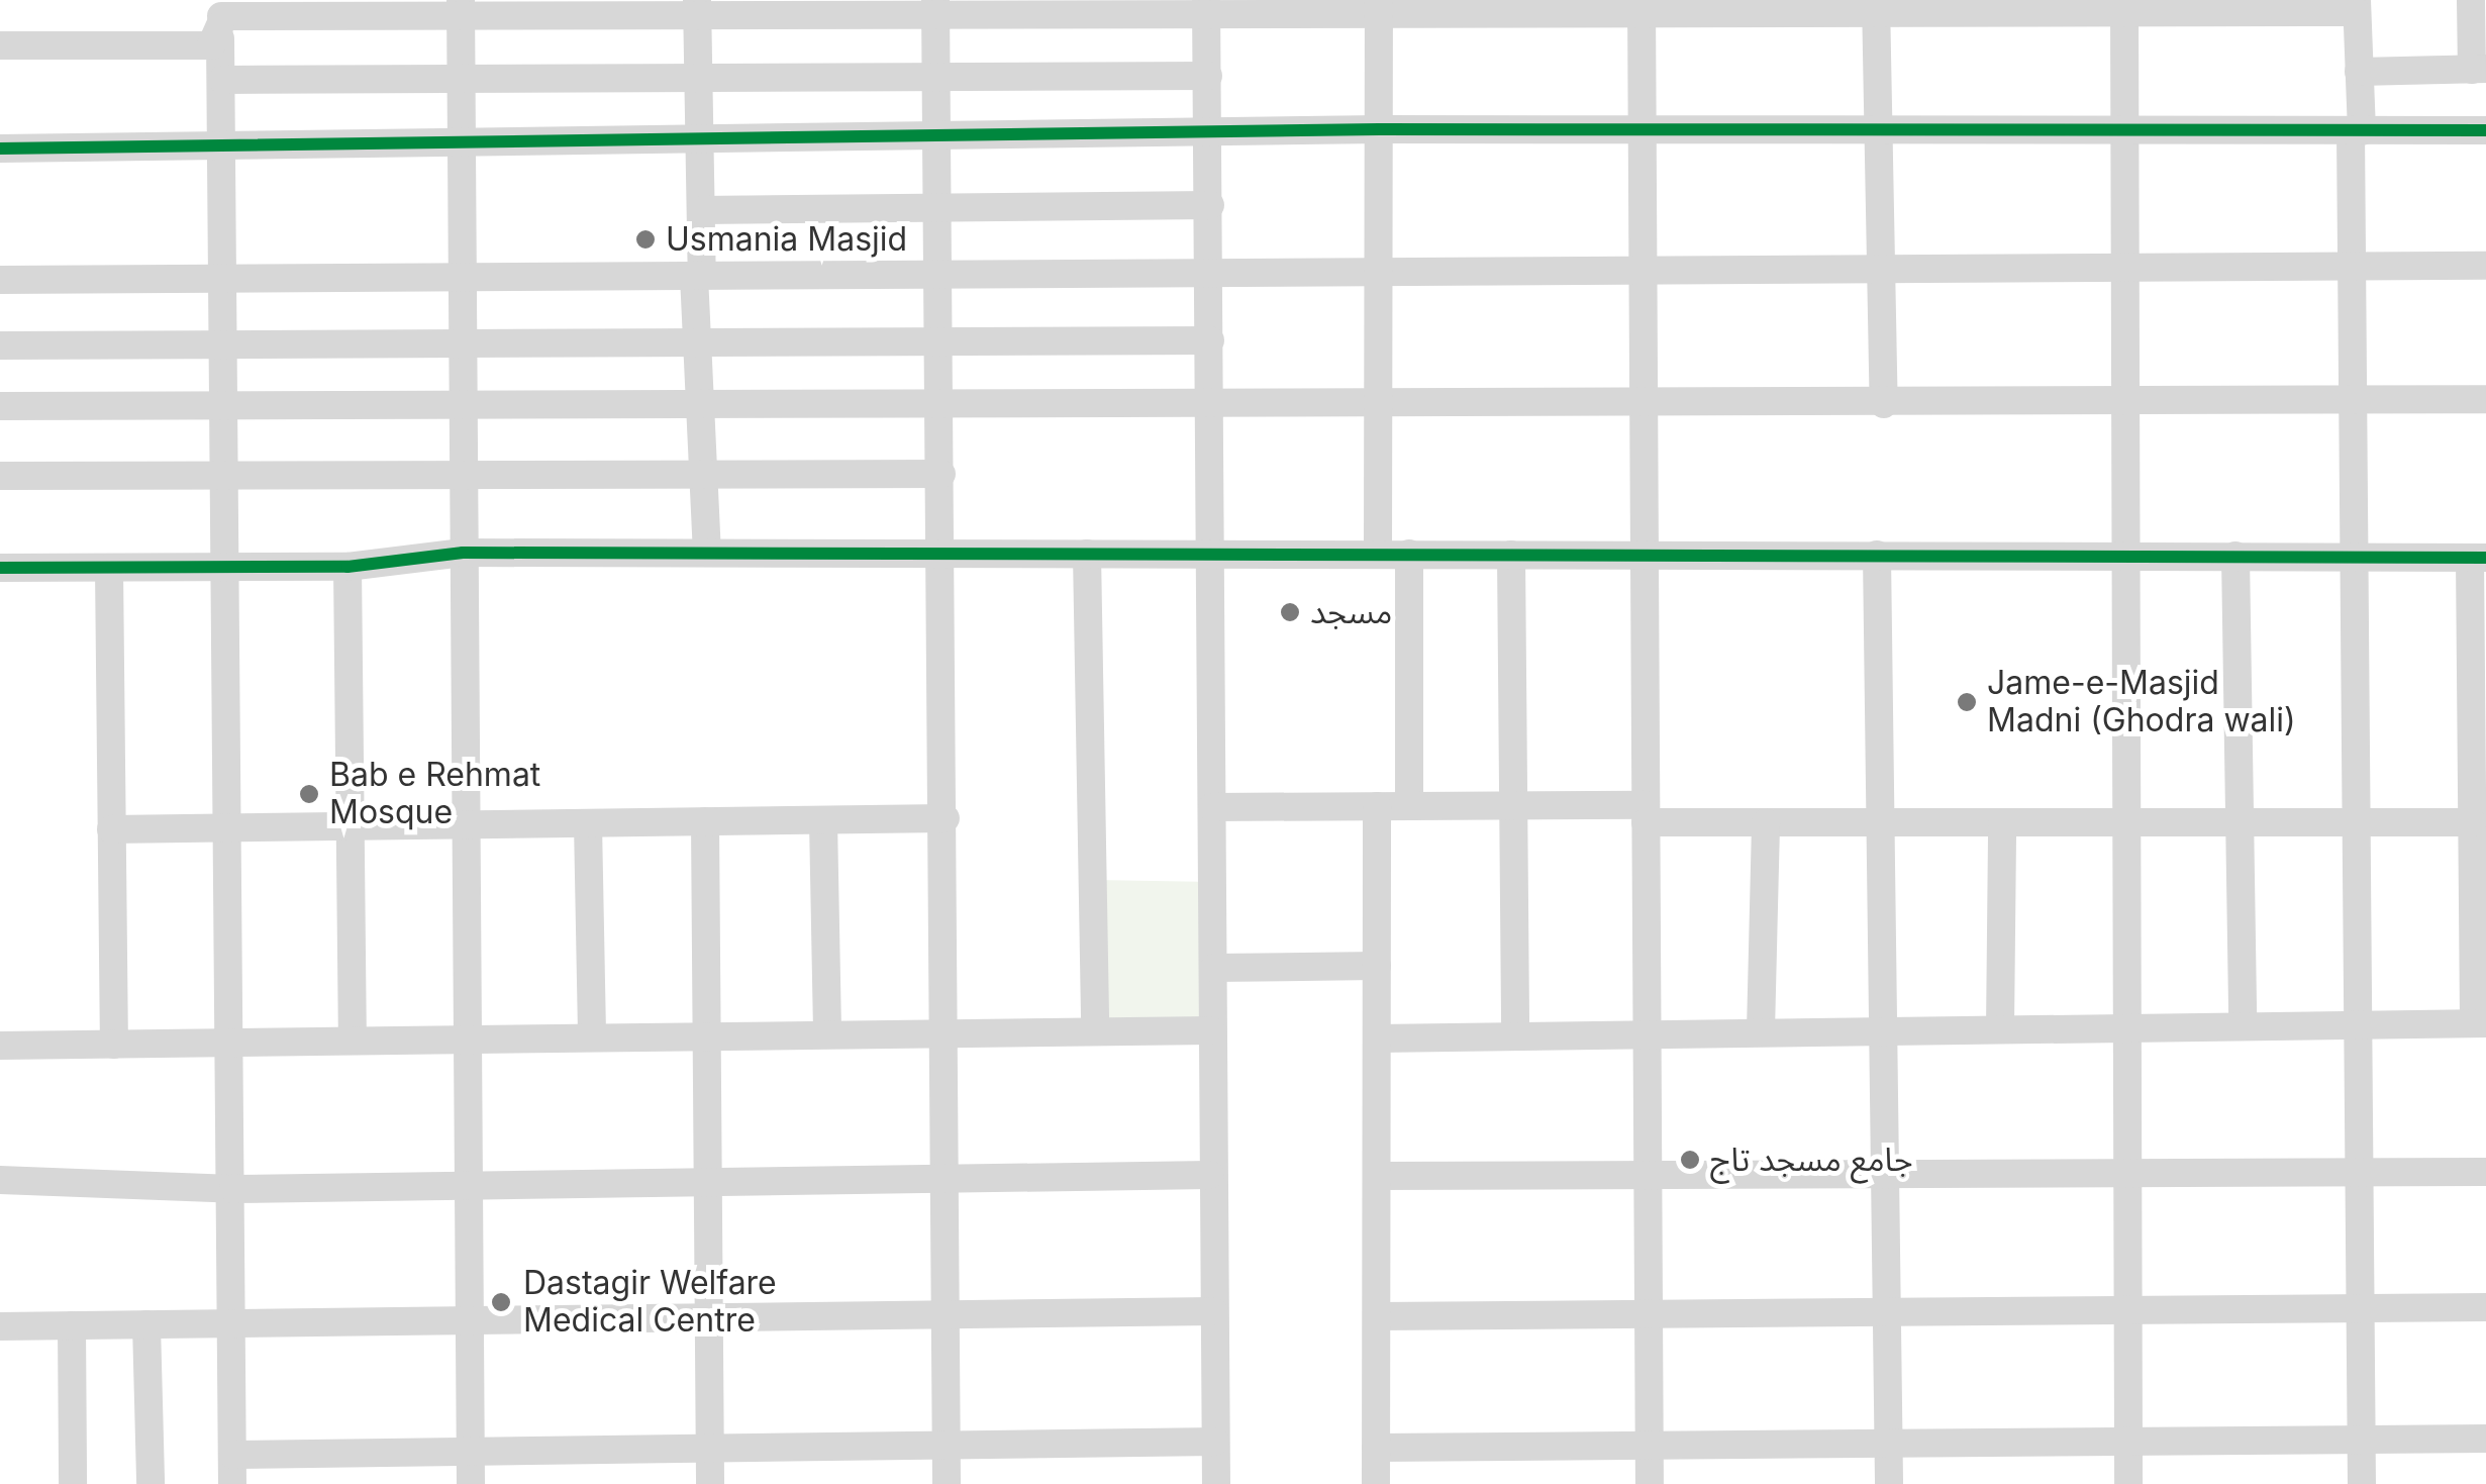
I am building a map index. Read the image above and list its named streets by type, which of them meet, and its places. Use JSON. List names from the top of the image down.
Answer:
{
  "places": [
    "Usmania Masjid",
    "مسجد",
    "Jame-e-Masjid Madni (Ghodra wali)",
    "Bab e Rehmat Mosque",
    "جامع مسجد تاج",
    "Dastagir Welfare Medical Centre"
  ]
}
